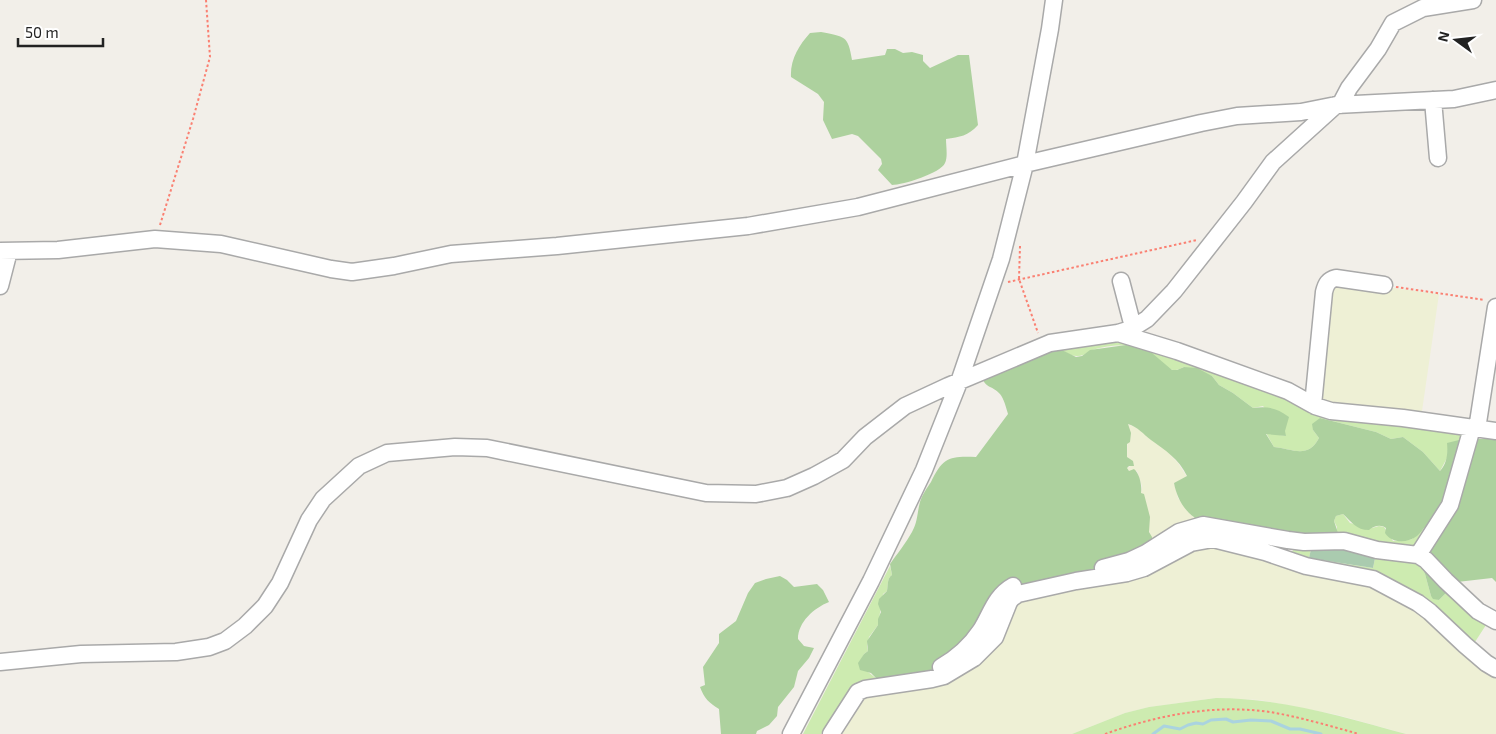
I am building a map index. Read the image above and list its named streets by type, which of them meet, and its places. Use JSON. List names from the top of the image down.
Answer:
{
  "scale_bar": "50 m",
  "north": "left"
}
